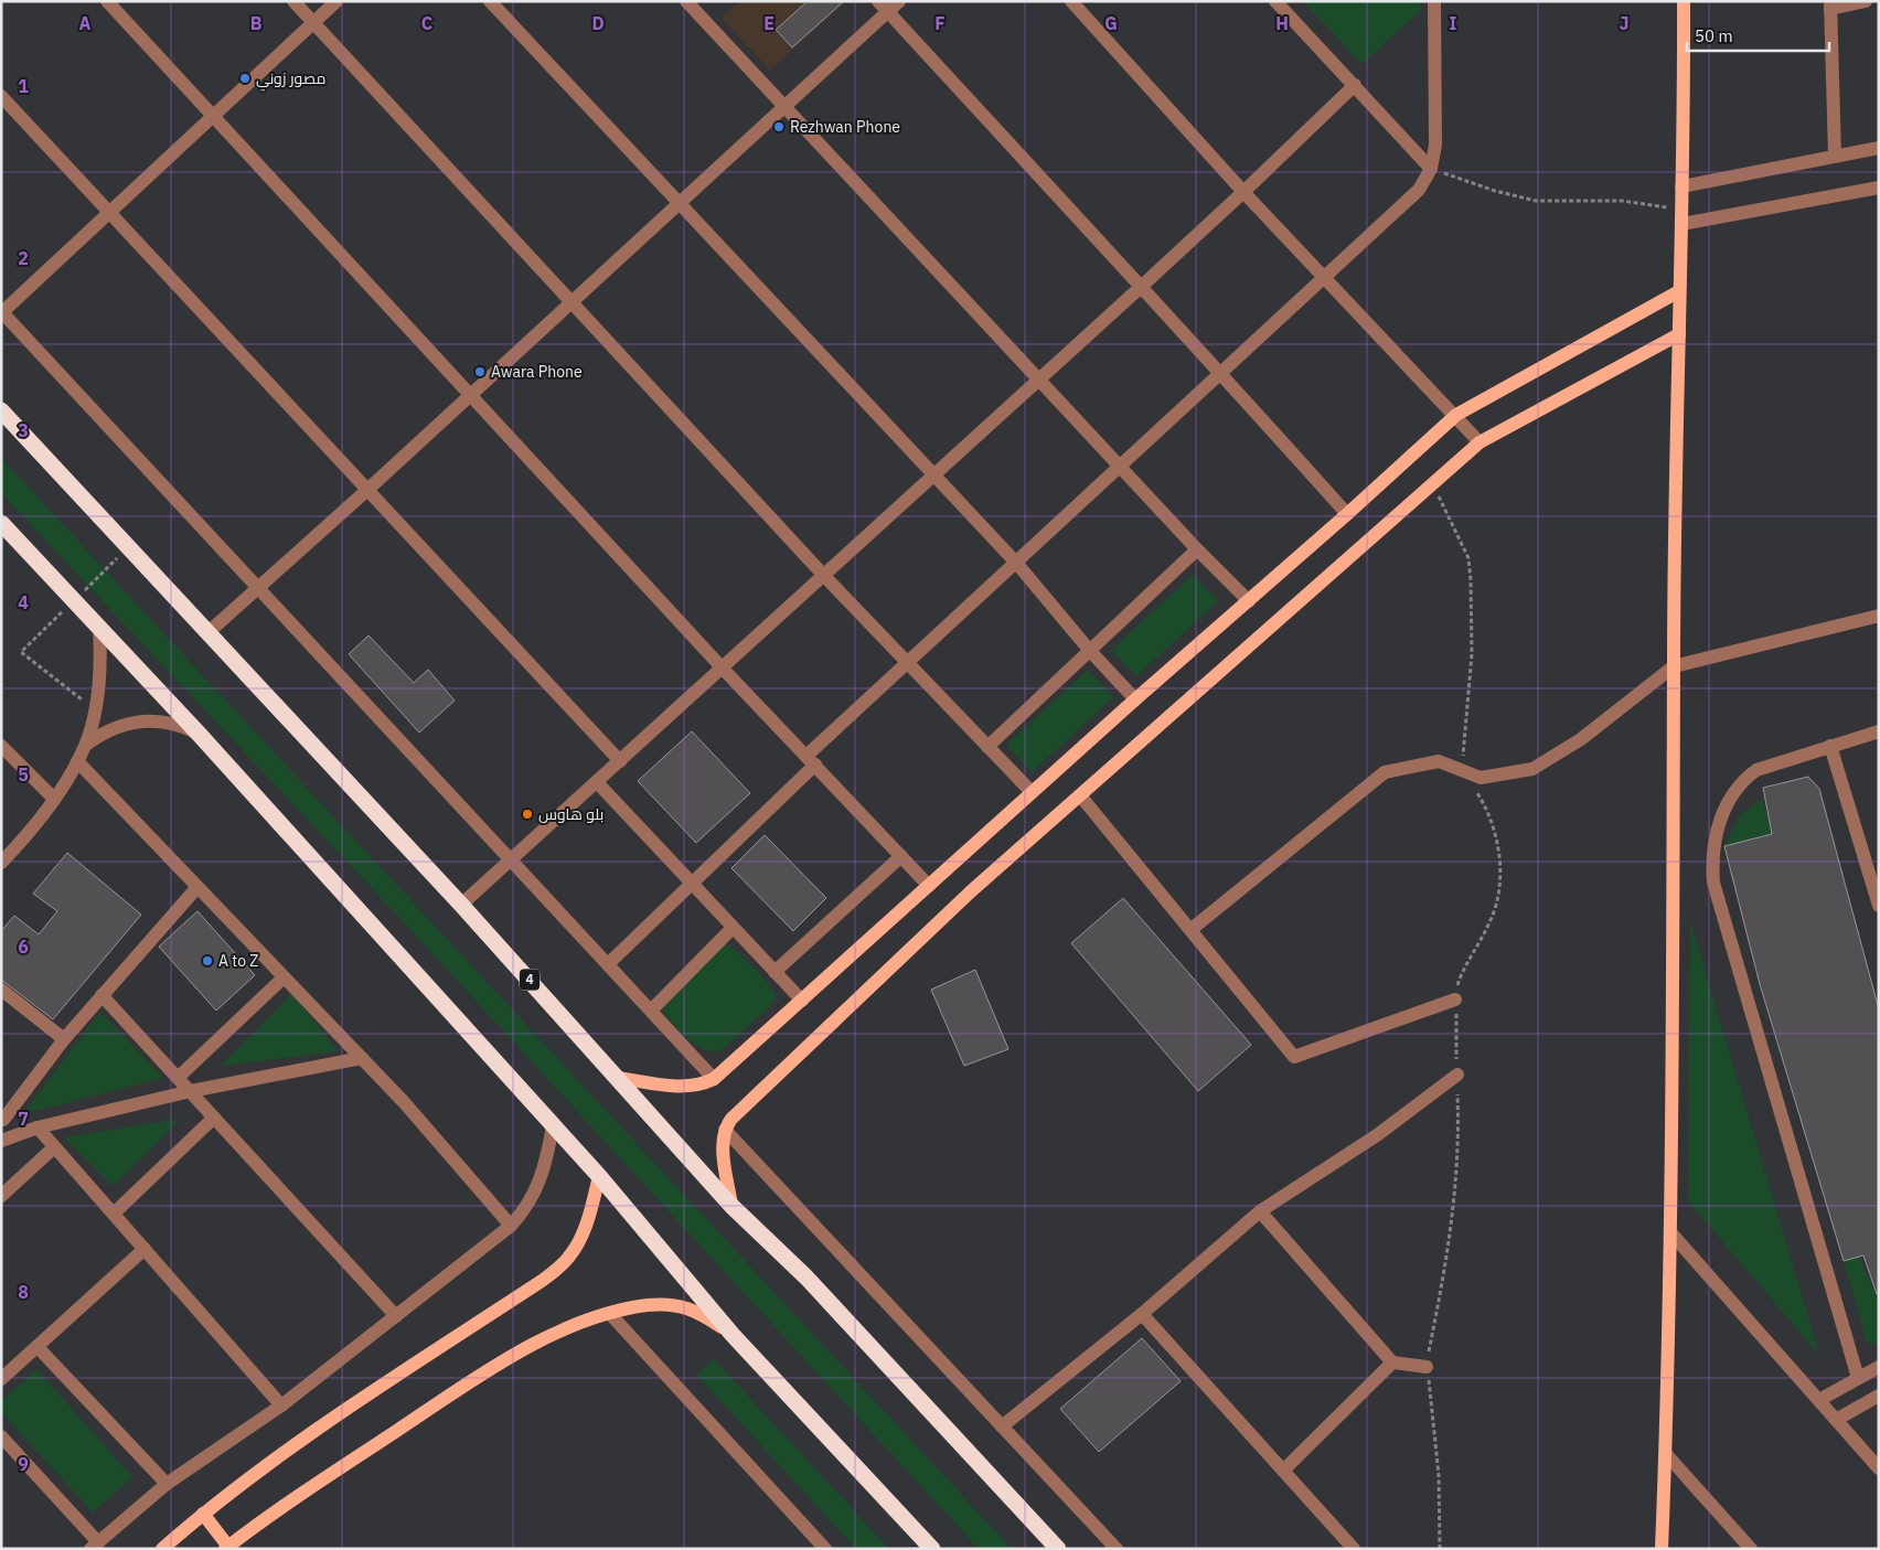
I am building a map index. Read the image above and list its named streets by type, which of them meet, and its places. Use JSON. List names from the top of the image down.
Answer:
{
  "streets": {
    "highway": ["4"]
  },
  "places": [
    "مصور زوني",
    "Rezhwan Phone",
    "Awara Phone",
    "بلو هاوس",
    "A to Z"
  ],
  "scale_bar": "50 m",
  "grid": {
    "columns": [
      "A",
      "B",
      "C",
      "D",
      "E",
      "F",
      "G",
      "H",
      "I",
      "J"
    ],
    "rows": [
      "1",
      "2",
      "3",
      "4",
      "5",
      "6",
      "7",
      "8",
      "9"
    ]
  }
}
